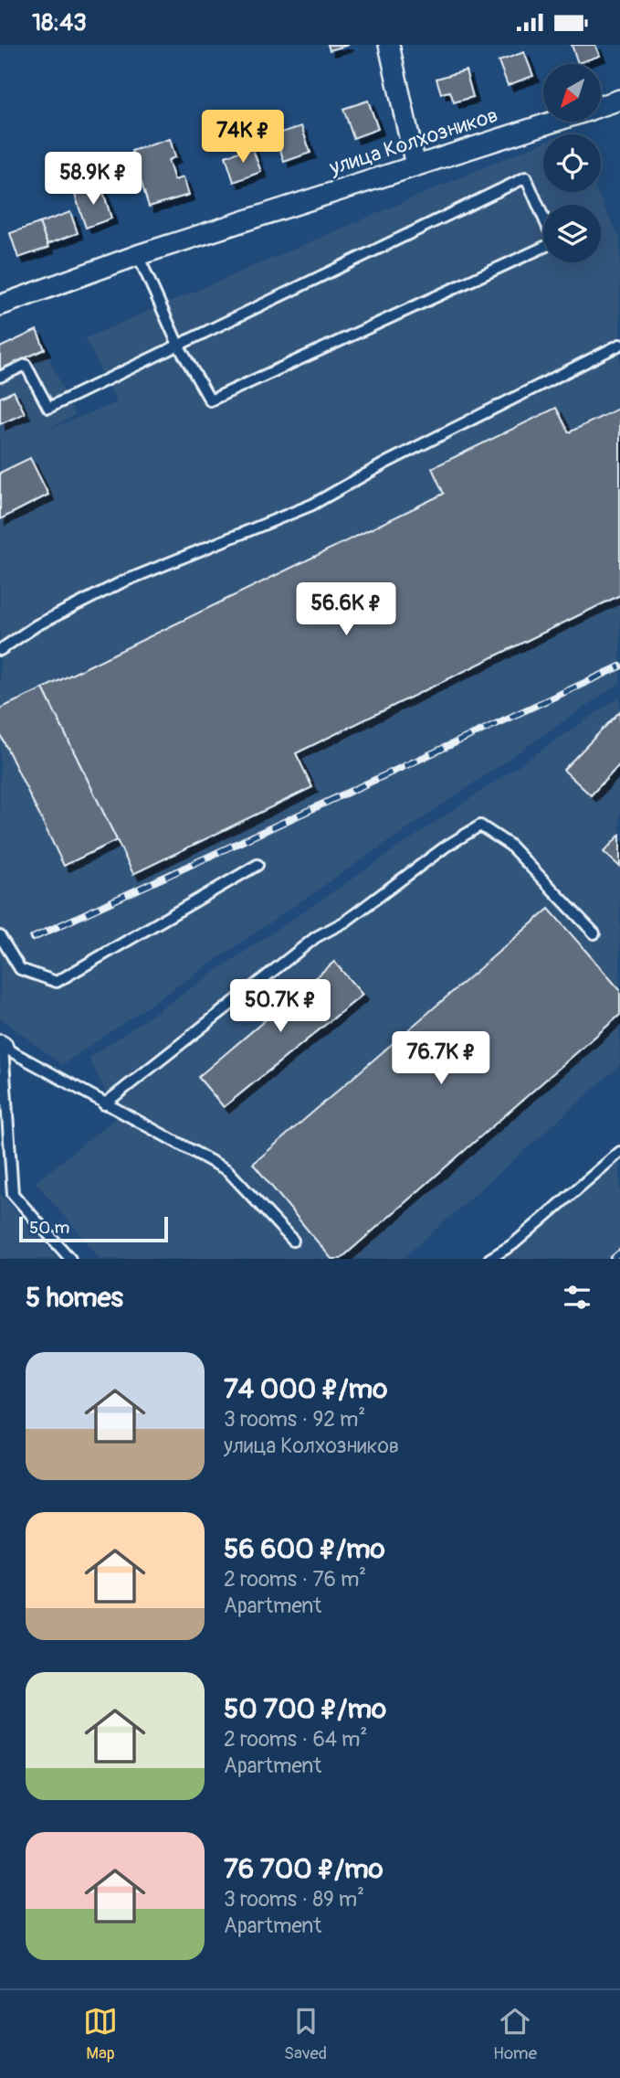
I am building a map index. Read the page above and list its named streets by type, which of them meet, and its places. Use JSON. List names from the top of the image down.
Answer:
{
  "streets": {
    "street": ["улица Колхозников"]
  },
  "scale_bar": "50 m",
  "north": "bottom left",
  "page": {
    "status": "18:43",
    "price": [
      "74K ₽",
      "58.9K ₽",
      "56.6K ₽",
      "50.7K ₽",
      "76.7K ₽"
    ],
    "scale": "50 m",
    "heading": "5 homes",
    "list": [
      {
        "name": "74 000 ₽/mo",
        "note": "3 rooms · 92 m² · улица Колхозников"
      },
      {
        "name": "56 600 ₽/mo",
        "note": "2 rooms · 76 m² · Apartment"
      },
      {
        "name": "50 700 ₽/mo",
        "note": "2 rooms · 64 m² · Apartment"
      },
      {
        "name": "76 700 ₽/mo",
        "note": "3 rooms · 89 m² · Apartment"
      }
    ],
    "tabs": ["Map", "Saved", "Home"]
  }
}
